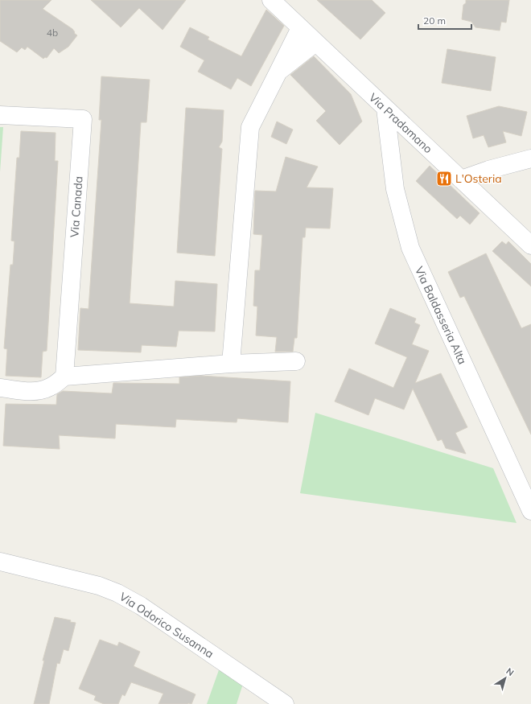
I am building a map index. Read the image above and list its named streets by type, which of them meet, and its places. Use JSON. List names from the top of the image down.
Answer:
{
  "streets": {
    "street": [
      "Via Pradamano",
      "Via Canada",
      "Via Baldasseria Alta",
      "Via Odorico Susanna"
    ]
  },
  "crossings": [
    ["Via Pradamano", "Via Baldasseria Alta"]
  ],
  "places": {
    "restaurant": ["L'Osteria"]
  },
  "house_numbers": ["4b"],
  "scale_bar": "20 m",
  "north": "top right"
}
